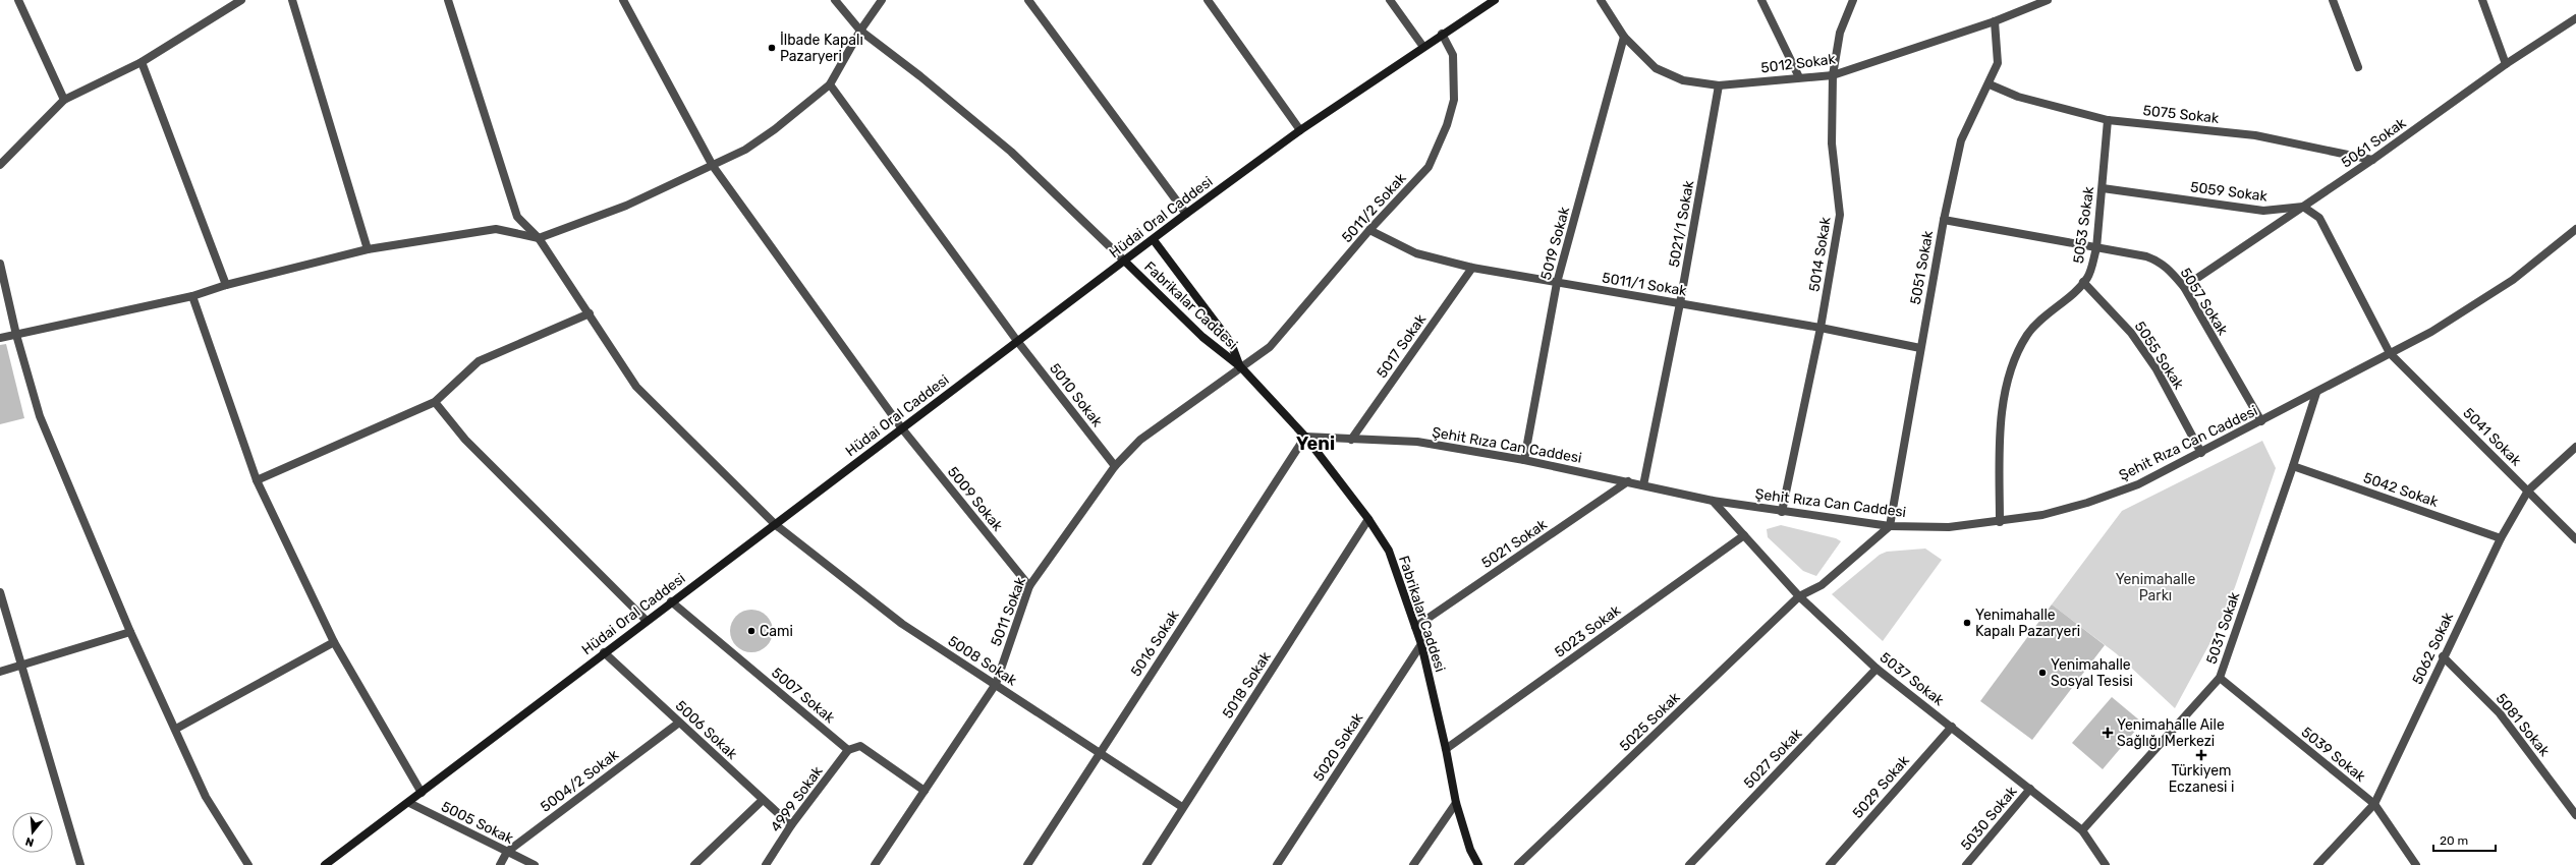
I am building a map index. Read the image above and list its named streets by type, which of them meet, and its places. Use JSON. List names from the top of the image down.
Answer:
{
  "streets": {
    "street": [
      "5012 Sokak",
      "5075 Sokak",
      "5061 Sokak",
      "5059 Sokak",
      "5011/2 Sokak",
      "Hüdai Oral Caddesi",
      "5021/1 Sokak",
      "5053 Sokak",
      "5019 Sokak",
      "5014 Sokak",
      "5051 Sokak",
      "5011/1 Sokak",
      "5057 Sokak",
      "Fabrikalar Caddesi",
      "5017 Sokak",
      "5055 Sokak",
      "5010 Sokak",
      "5041 Sokak",
      "Şehit Rıza Can Caddesi",
      "5042 Sokak",
      "5009 Sokak",
      "5021 Sokak",
      "5011 Sokak",
      "5031 Sokak",
      "5023 Sokak",
      "5016 Sokak",
      "5062 Sokak",
      "5008 Sokak",
      "5037 Sokak",
      "5018 Sokak",
      "5007 Sokak",
      "5025 Sokak",
      "5081 Sokak",
      "5006 Sokak",
      "5020 Sokak",
      "5039 Sokak",
      "5027 Sokak",
      "5004/2 Sokak",
      "5029 Sokak",
      "4999 Sokak",
      "5030 Sokak",
      "5005 Sokak"
    ]
  },
  "crossings": [
    ["5012 Sokak", "5021/1 Sokak"],
    ["5012 Sokak", "5019 Sokak"],
    ["5012 Sokak", "5014 Sokak"],
    ["5012 Sokak", "5051 Sokak"],
    ["5075 Sokak", "5061 Sokak"],
    ["5075 Sokak", "5053 Sokak"],
    ["5075 Sokak", "5051 Sokak"],
    ["5061 Sokak", "5059 Sokak"],
    ["5061 Sokak", "5057 Sokak"],
    ["5059 Sokak", "5053 Sokak"],
    ["5011/2 Sokak", "Hüdai Oral Caddesi"],
    ["5011/2 Sokak", "5011/1 Sokak"],
    ["5011/2 Sokak", "Fabrikalar Caddesi"],
    ["5011/2 Sokak", "5011 Sokak"],
    ["Hüdai Oral Caddesi", "Fabrikalar Caddesi"],
    ["Hüdai Oral Caddesi", "5010 Sokak"],
    ["Hüdai Oral Caddesi", "5009 Sokak"],
    ["Hüdai Oral Caddesi", "5008 Sokak"],
    ["Hüdai Oral Caddesi", "5007 Sokak"],
    ["Hüdai Oral Caddesi", "5006 Sokak"],
    ["Hüdai Oral Caddesi", "5005 Sokak"],
    ["5021/1 Sokak", "5011/1 Sokak"],
    ["5021/1 Sokak", "Şehit Rıza Can Caddesi"],
    ["5053 Sokak", "5057 Sokak"],
    ["5053 Sokak", "5055 Sokak"],
    ["5053 Sokak", "Şehit Rıza Can Caddesi"],
    ["5019 Sokak", "5011/1 Sokak"],
    ["5019 Sokak", "Şehit Rıza Can Caddesi"],
    ["5014 Sokak", "5011/1 Sokak"],
    ["5014 Sokak", "Şehit Rıza Can Caddesi"],
    ["5051 Sokak", "5011/1 Sokak"],
    ["5051 Sokak", "5057 Sokak"],
    ["5051 Sokak", "Şehit Rıza Can Caddesi"],
    ["5051 Sokak", "5025 Sokak"],
    ["5011/1 Sokak", "5017 Sokak"],
    ["5057 Sokak", "Şehit Rıza Can Caddesi"],
    ["Fabrikalar Caddesi", "Şehit Rıza Can Caddesi"],
    ["Fabrikalar Caddesi", "5021 Sokak"],
    ["Fabrikalar Caddesi", "5011 Sokak"],
    ["Fabrikalar Caddesi", "5023 Sokak"],
    ["Fabrikalar Caddesi", "5016 Sokak"],
    ["Fabrikalar Caddesi", "5018 Sokak"],
    ["Fabrikalar Caddesi", "5020 Sokak"],
    ["5017 Sokak", "Şehit Rıza Can Caddesi"],
    ["5055 Sokak", "Şehit Rıza Can Caddesi"],
    ["5010 Sokak", "5011 Sokak"],
    ["5041 Sokak", "Şehit Rıza Can Caddesi"],
    ["5041 Sokak", "5062 Sokak"],
    ["Şehit Rıza Can Caddesi", "5021 Sokak"],
    ["Şehit Rıza Can Caddesi", "5031 Sokak"],
    ["Şehit Rıza Can Caddesi", "5016 Sokak"],
    ["Şehit Rıza Can Caddesi", "5037 Sokak"],
    ["Şehit Rıza Can Caddesi", "5025 Sokak"],
    ["5042 Sokak", "5031 Sokak"],
    ["5042 Sokak", "5062 Sokak"],
    ["5009 Sokak", "5011 Sokak"],
    ["5011 Sokak", "5008 Sokak"],
    ["5031 Sokak", "5037 Sokak"],
    ["5031 Sokak", "5039 Sokak"],
    ["5023 Sokak", "5037 Sokak"],
    ["5016 Sokak", "5008 Sokak"],
    ["5062 Sokak", "5081 Sokak"],
    ["5062 Sokak", "5039 Sokak"],
    ["5008 Sokak", "5018 Sokak"],
    ["5037 Sokak", "5025 Sokak"],
    ["5037 Sokak", "5027 Sokak"],
    ["5037 Sokak", "5029 Sokak"],
    ["5037 Sokak", "5030 Sokak"],
    ["5007 Sokak", "4999 Sokak"],
    ["5006 Sokak", "5004/2 Sokak"],
    ["5006 Sokak", "4999 Sokak"],
    ["5004/2 Sokak", "5005 Sokak"]
  ],
  "districts": ["Yeni"],
  "parks": ["Yenimahalle Parkı"],
  "places": {
    "other": [
      "İlbade Kapalı Pazaryeri",
      "Yenimahalle Kapalı Pazaryeri",
      "Cami",
      "Yenimahalle Sosyal Tesisi"
    ],
    "health": ["Yenimahalle Aile Sağlığı Merkezi", "Türkiyem Eczanesi i"]
  },
  "scale_bar": "20 m",
  "north": "bottom"
}
